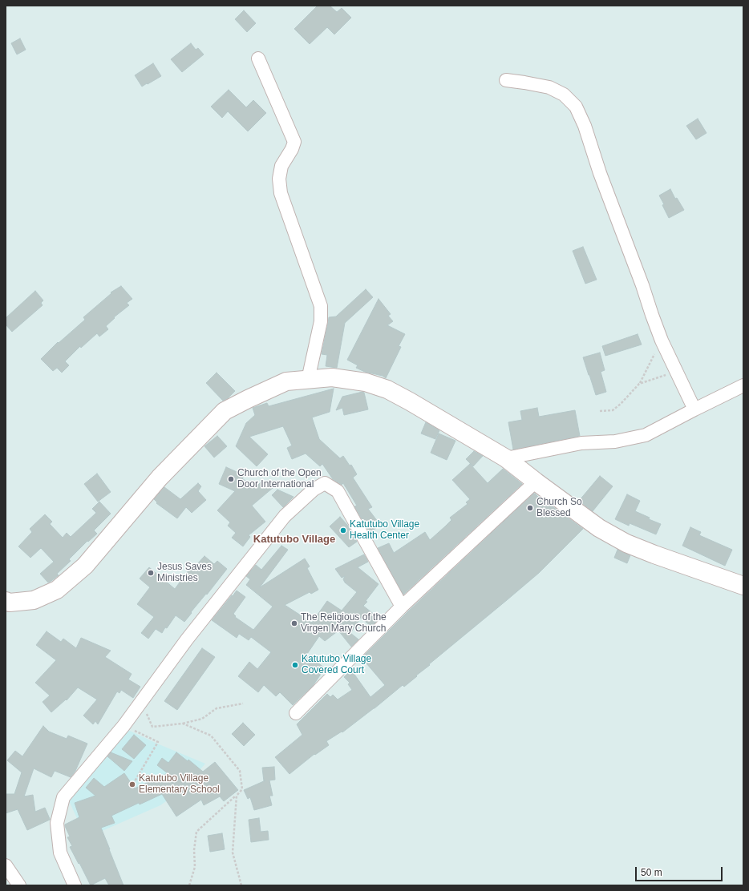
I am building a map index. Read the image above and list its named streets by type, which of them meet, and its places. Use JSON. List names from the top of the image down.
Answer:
{
  "districts": ["Katutubo Village"],
  "places": [
    "Church of the Open Door International",
    "Church So Blessed",
    "Katutubo Village Health Center",
    "Jesus Saves Ministries",
    "The Religious of the Virgen Mary Church",
    "Katutubo Village Covered Court",
    "Katutubo Village Elementary School"
  ],
  "scale_bar": "50 m"
}
